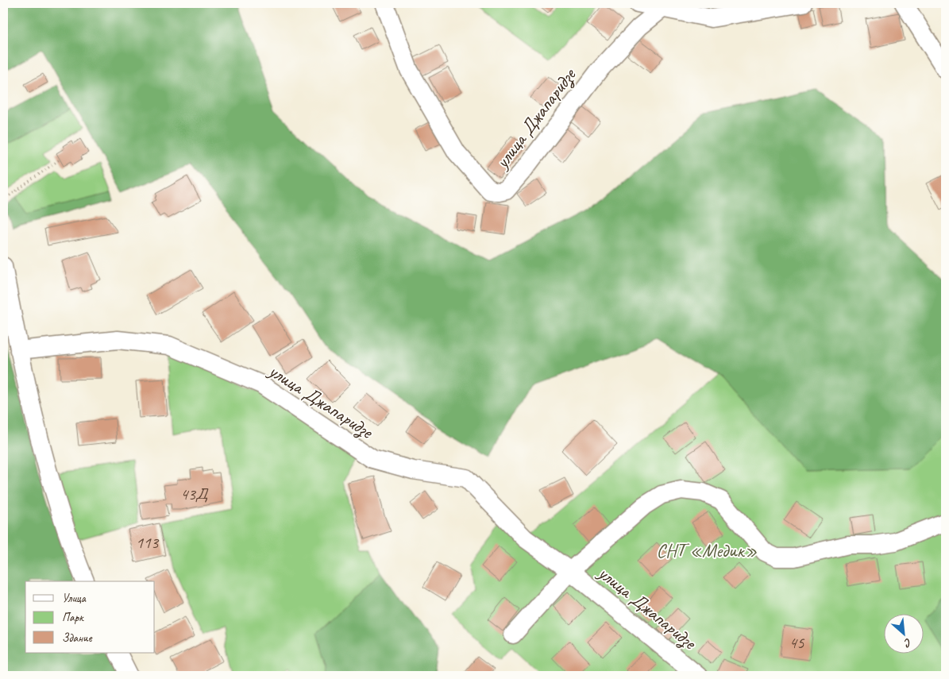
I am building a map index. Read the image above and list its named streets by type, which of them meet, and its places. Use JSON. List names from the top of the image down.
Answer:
{
  "streets": {
    "street": ["улица Джапаридзе"]
  },
  "parks": ["СНТ «Медик»"],
  "house_numbers": ["43Д", "113", "45"],
  "legend": ["Улица", "Парк", "Здание"],
  "north": "bottom right"
}
